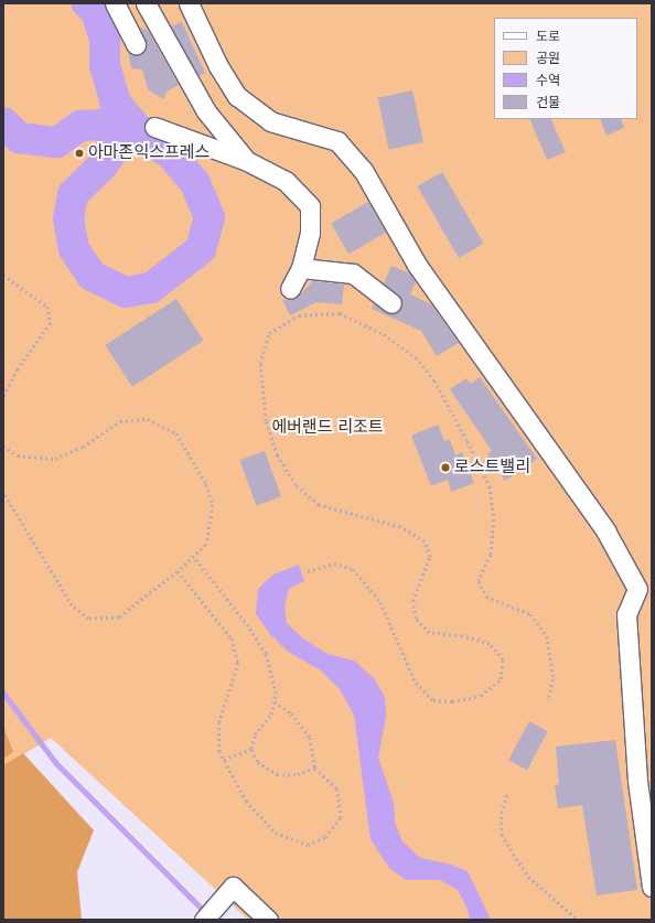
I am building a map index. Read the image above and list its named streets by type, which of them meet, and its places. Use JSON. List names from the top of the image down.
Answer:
{
  "parks": ["에버랜드 리조트"],
  "places": ["아마존익스프레스", "로스트밸리"],
  "legend": [
    "도로",
    "공원",
    "수역",
    "건물"
  ]
}
